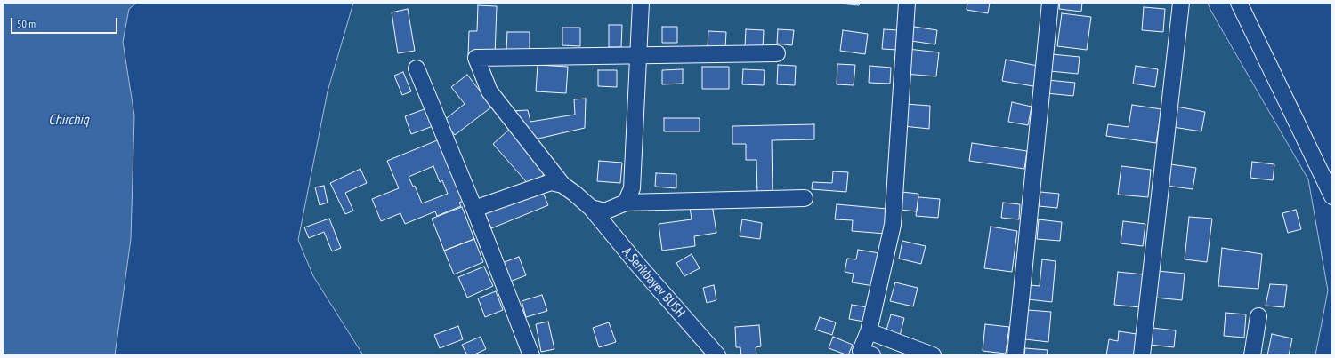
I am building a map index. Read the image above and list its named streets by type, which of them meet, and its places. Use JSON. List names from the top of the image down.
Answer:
{
  "streets": {
    "street": ["A,Serikbayev BUSH"]
  },
  "water": ["Chirchiq"],
  "scale_bar": "50 m"
}
